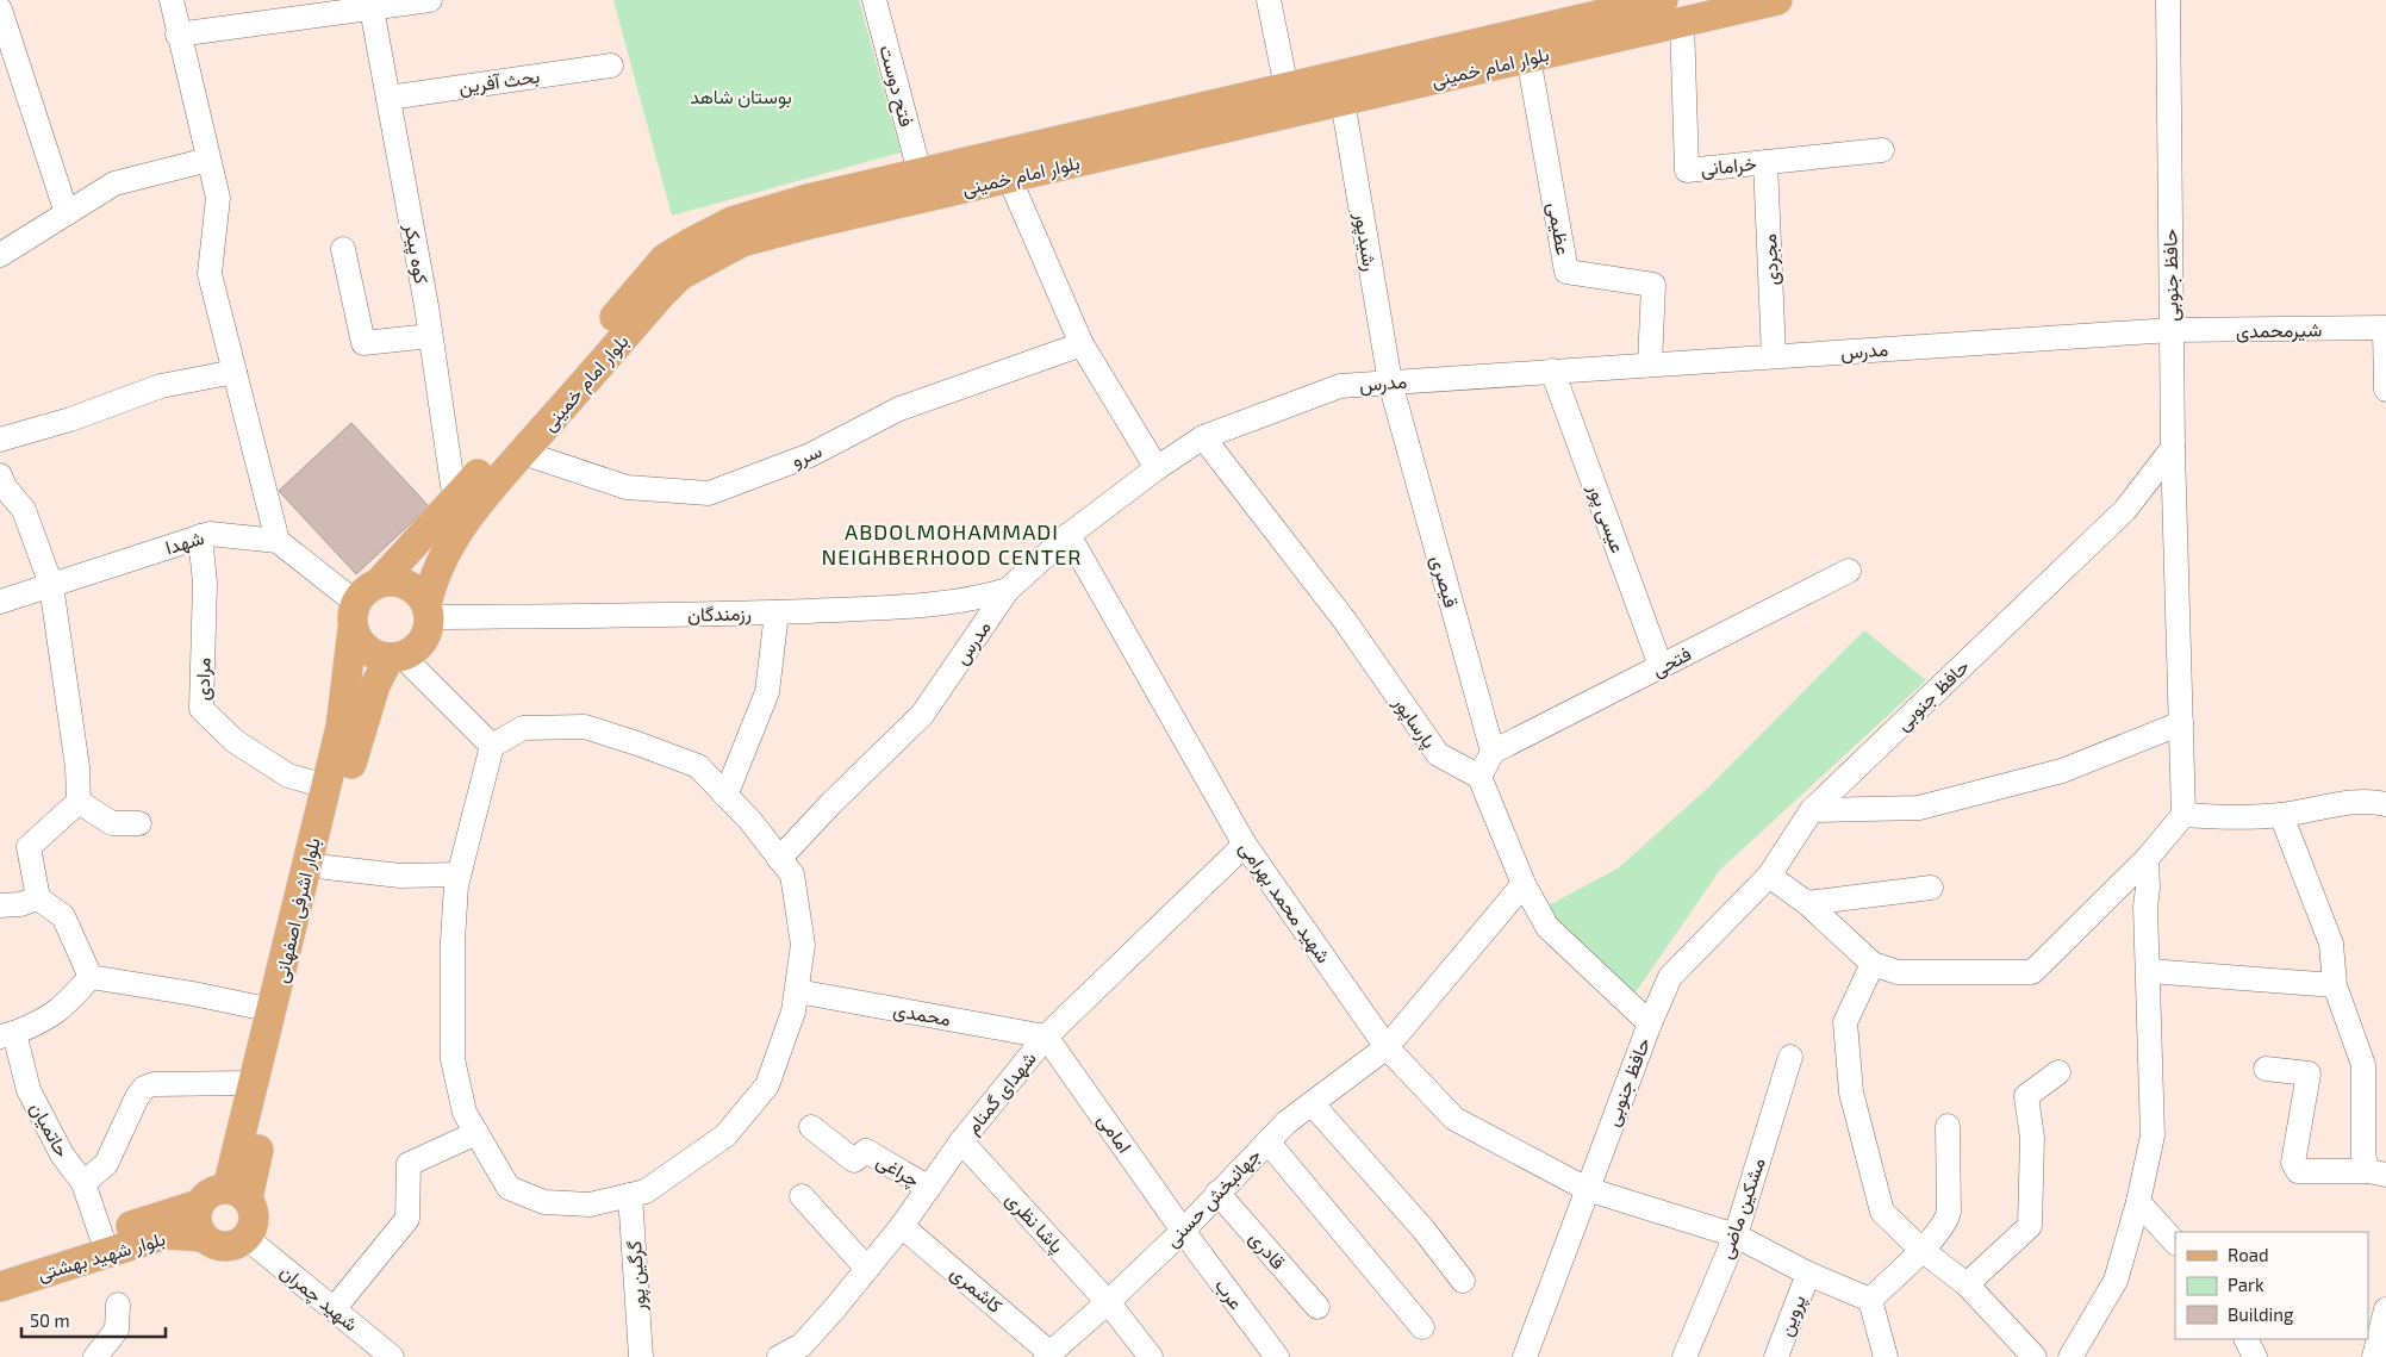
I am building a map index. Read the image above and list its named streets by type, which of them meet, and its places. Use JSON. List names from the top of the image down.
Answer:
{
  "streets": {
    "main road": ["بلوار امام خمینی", "بلوار اشرفی اصفهانی", "بلوار شهید بهشتی"],
    "street": [
      "بحث آفرین",
      "فتح دوست",
      "خرامانی",
      "عظیمی",
      "رشیدپور",
      "کوه پیکر",
      "مجردی",
      "حافظ جنوبی",
      "شیرمحمدی",
      "مدرس",
      "سرو",
      "عیسی پور",
      "شهدا",
      "قیصری",
      "رزمندگان",
      "فتحی",
      "مرادی",
      "پارساپور",
      "شهید محمد بهرامی",
      "محمدی",
      "شهدای گمنام",
      "حاتمیان",
      "امامی",
      "چراغی",
      "جهانبخش حسنی",
      "مشکین ماضی",
      "پاشا نظری",
      "قادری",
      "گرگین پور",
      "کاشمری",
      "عرب",
      "شهید چمران",
      "پروین"
    ]
  },
  "crossings": [
    ["بلوار امام خمینی", "فتح دوست"],
    ["بلوار امام خمینی", "خرامانی"],
    ["بلوار امام خمینی", "عظیمی"],
    ["بلوار امام خمینی", "رشیدپور"],
    ["بلوار امام خمینی", "کوه پیکر"],
    ["بلوار امام خمینی", "سرو"],
    ["بلوار امام خمینی", "رزمندگان"],
    ["بلوار امام خمینی", "بلوار اشرفی اصفهانی"],
    ["بحث آفرین", "کوه پیکر"],
    ["خرامانی", "مجردی"],
    ["عظیمی", "مدرس"],
    ["رشیدپور", "مدرس"],
    ["رشیدپور", "قیصری"],
    ["مجردی", "مدرس"],
    ["حافظ جنوبی", "شیرمحمدی"],
    ["حافظ جنوبی", "مدرس"],
    ["حافظ جنوبی", "شهید محمد بهرامی"],
    ["شیرمحمدی", "مدرس"],
    ["مدرس", "عیسی پور"],
    ["مدرس", "قیصری"],
    ["مدرس", "رزمندگان"],
    ["مدرس", "پارساپور"],
    ["مدرس", "شهید محمد بهرامی"],
    ["عیسی پور", "فتحی"],
    ["شهدا", "مرادی"],
    ["قیصری", "فتحی"],
    ["رزمندگان", "بلوار اشرفی اصفهانی"],
    ["مرادی", "بلوار اشرفی اصفهانی"],
    ["شهید محمد بهرامی", "شهدای گمنام"],
    ["شهید محمد بهرامی", "جهانبخش حسنی"],
    ["شهید محمد بهرامی", "مشکین ماضی"],
    ["شهید محمد بهرامی", "پروین"],
    ["بلوار اشرفی اصفهانی", "بلوار شهید بهشتی"],
    ["بلوار اشرفی اصفهانی", "شهید چمران"],
    ["محمدی", "شهدای گمنام"],
    ["محمدی", "امامی"],
    ["شهدای گمنام", "امامی"],
    ["شهدای گمنام", "چراغی"],
    ["شهدای گمنام", "پاشا نظری"],
    ["شهدای گمنام", "کاشمری"],
    ["حاتمیان", "بلوار شهید بهشتی"],
    ["امامی", "جهانبخش حسنی"],
    ["امامی", "عرب"],
    ["جهانبخش حسنی", "پاشا نظری"],
    ["جهانبخش حسنی", "قادری"],
    ["جهانبخش حسنی", "کاشمری"],
    ["جهانبخش حسنی", "عرب"],
    ["بلوار شهید بهشتی", "شهید چمران"]
  ],
  "districts": ["ABDOLMOHAMMADI NEIGHBERHOOD CENTER"],
  "parks": ["بوستان شاهد"],
  "legend": ["Road", "Park", "Building"],
  "scale_bar": "50 m"
}
